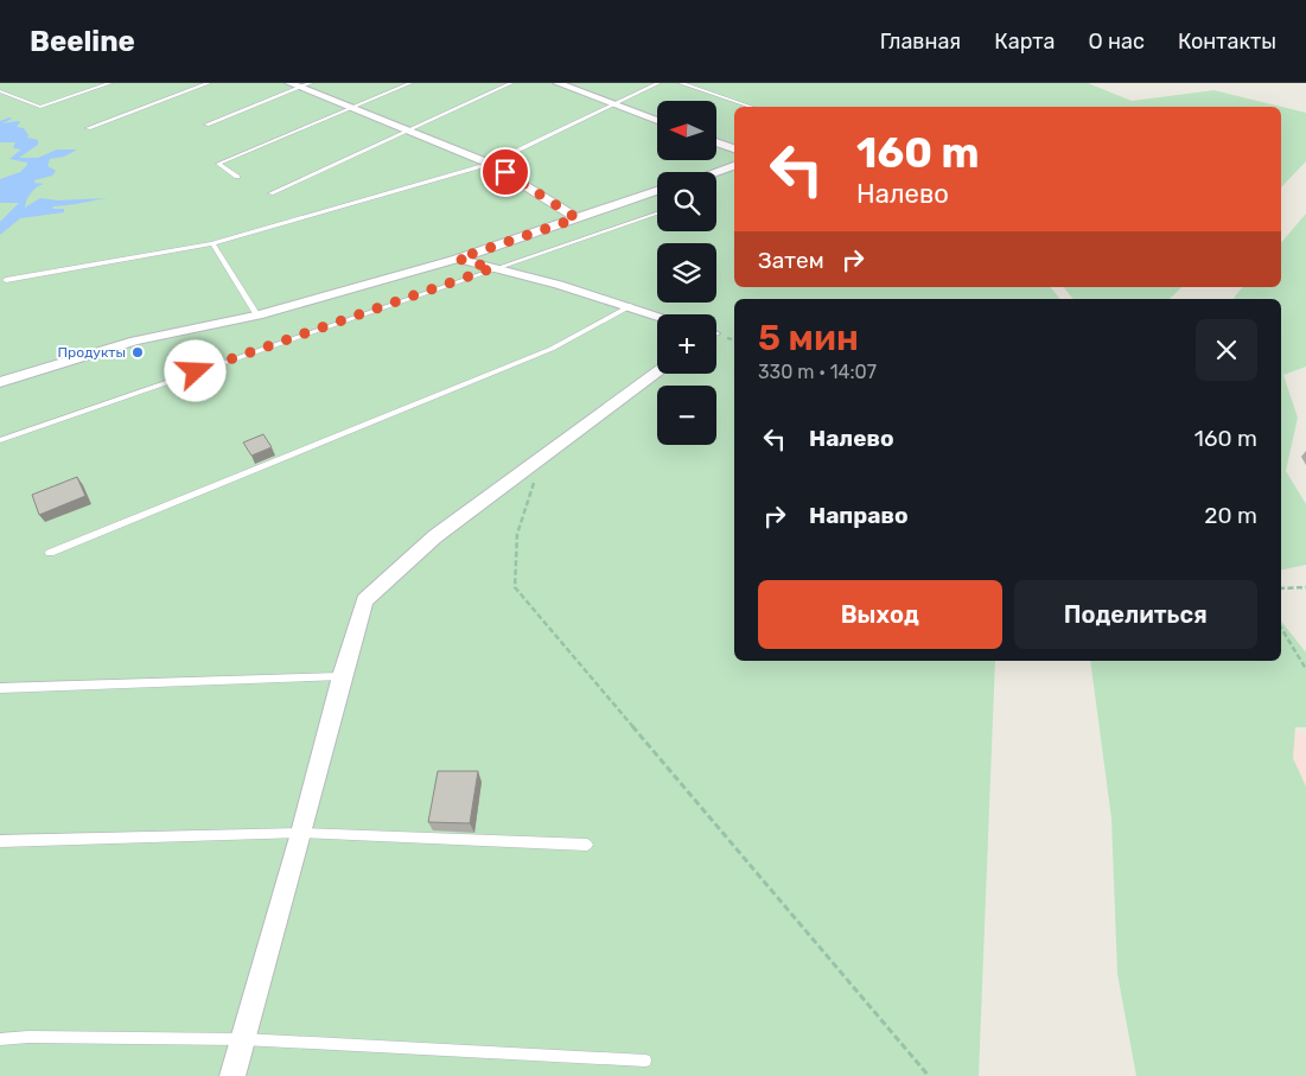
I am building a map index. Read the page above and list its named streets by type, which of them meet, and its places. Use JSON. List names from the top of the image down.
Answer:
{
  "places": ["Продукты"],
  "north": "left",
  "page": {
    "header": "Beeline",
    "nav": [
      "Главная",
      "Карта",
      "О нас",
      "Контакты"
    ],
    "map_buttons": ["+", "−"],
    "turn": ["160 m", "Налево"],
    "then": "Затем",
    "heading": ["5 мин", "330 m · 14:07"],
    "list": [
      {
        "name": "Налево",
        "value": "160 m"
      },
      {
        "name": "Направо",
        "value": "20 m"
      }
    ],
    "buttons": ["Выход", "Поделиться"]
  }
}
